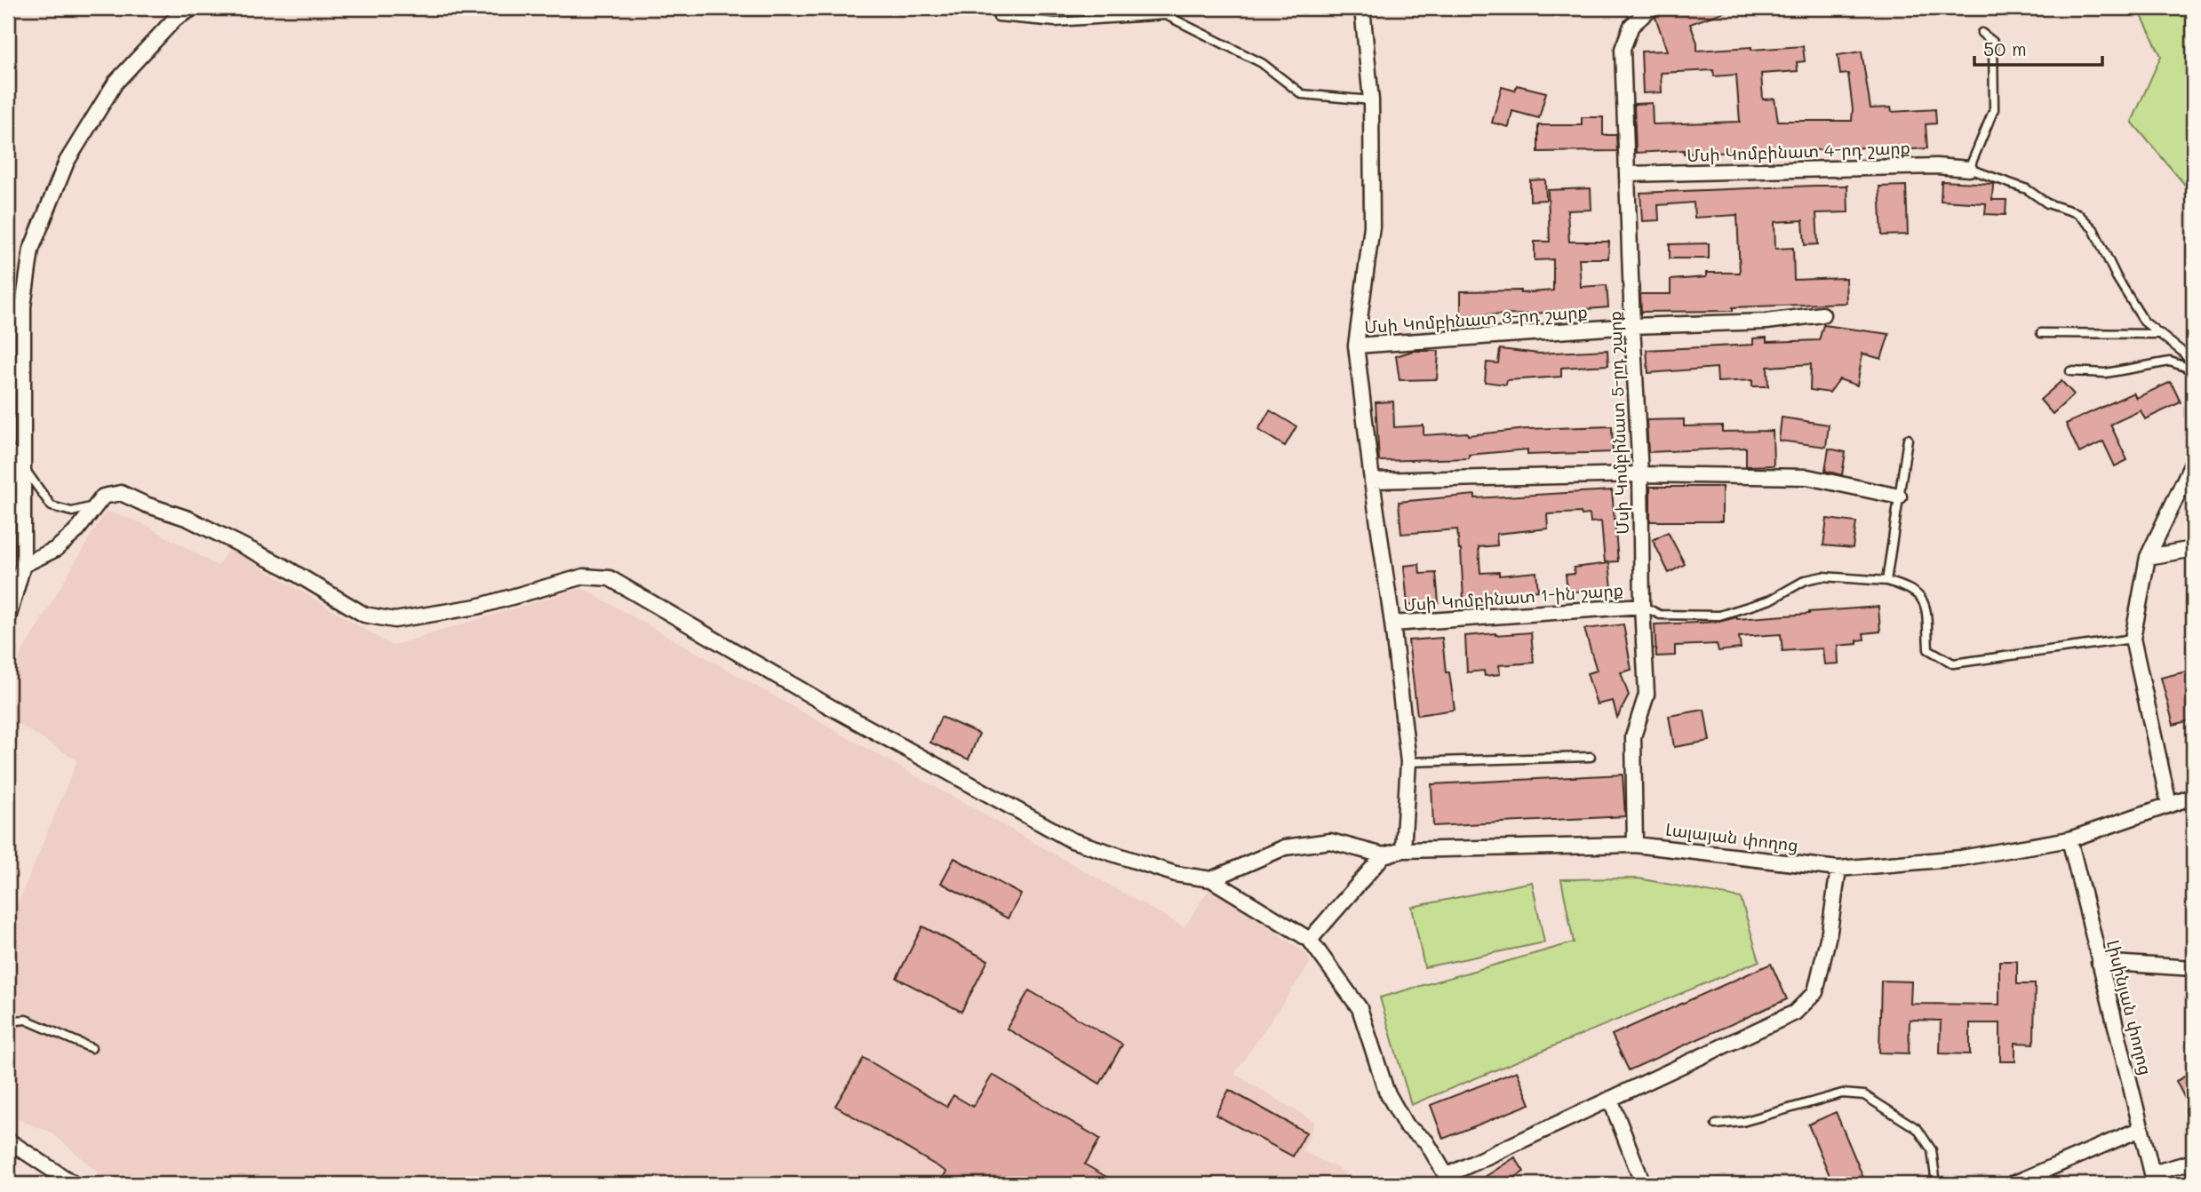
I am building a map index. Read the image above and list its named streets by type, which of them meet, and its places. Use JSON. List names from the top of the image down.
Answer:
{
  "streets": {
    "street": [
      "Մսի Կոմբինատ 4-րդ շարք",
      "Մսի Կոմբինատ 3-րդ շարք",
      "Մսի Կոմբինատ 5-րդ շարք",
      "Մսի Կոմբինատ 1-ին շարք",
      "Լալայան փողոց",
      "Լիսինյան փողոց"
    ]
  },
  "crossings": [
    ["Մսի Կոմբինատ 4-րդ շարք", "Մսի Կոմբինատ 5-րդ շարք"],
    ["Մսի Կոմբինատ 3-րդ շարք", "Մսի Կոմբինատ 5-րդ շարք"],
    ["Մսի Կոմբինատ 5-րդ շարք", "Մսի Կոմբինատ 1-ին շարք"],
    ["Մսի Կոմբինատ 5-րդ շարք", "Լալայան փողոց"],
    ["Լալայան փողոց", "Լիսինյան փողոց"]
  ],
  "scale_bar": "50 m"
}
